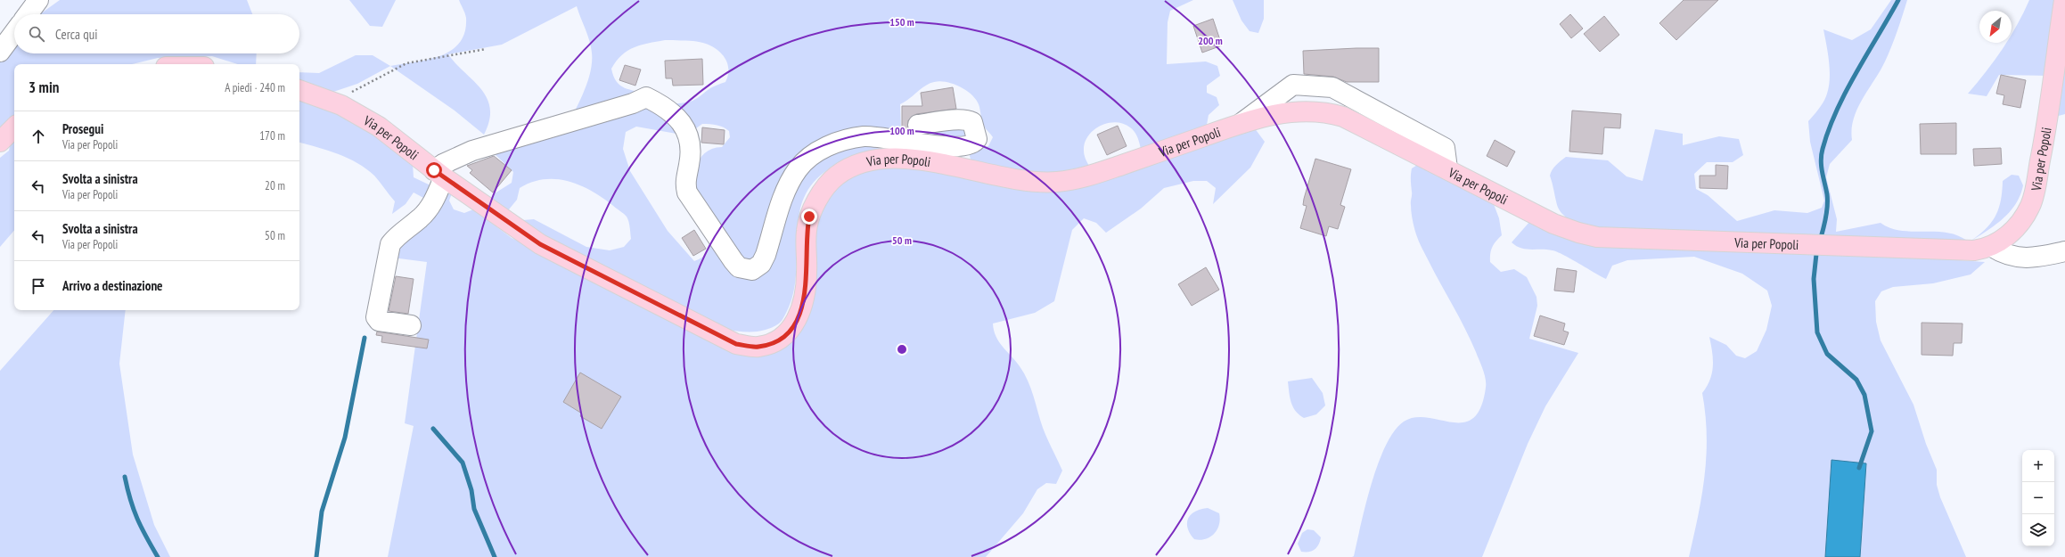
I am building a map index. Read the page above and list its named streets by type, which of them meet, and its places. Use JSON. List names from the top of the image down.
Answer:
{
  "streets": {
    "main road": ["Via per Popoli"]
  },
  "north": "bottom left",
  "page": {
    "search": "Cerca qui",
    "heading": ["3 min", "A piedi · 240 m"],
    "list": [
      ["Prosegui", "Via per Popoli", "170 m"],
      ["Svolta a sinistra", "Via per Popoli", "20 m"],
      ["Svolta a sinistra", "Via per Popoli", "50 m"],
      "Arrivo a destinazione"
    ],
    "map_buttons": ["+", "−"]
  },
  "rings": [
    "150 m",
    "200 m",
    "100 m",
    "50 m"
  ]
}
